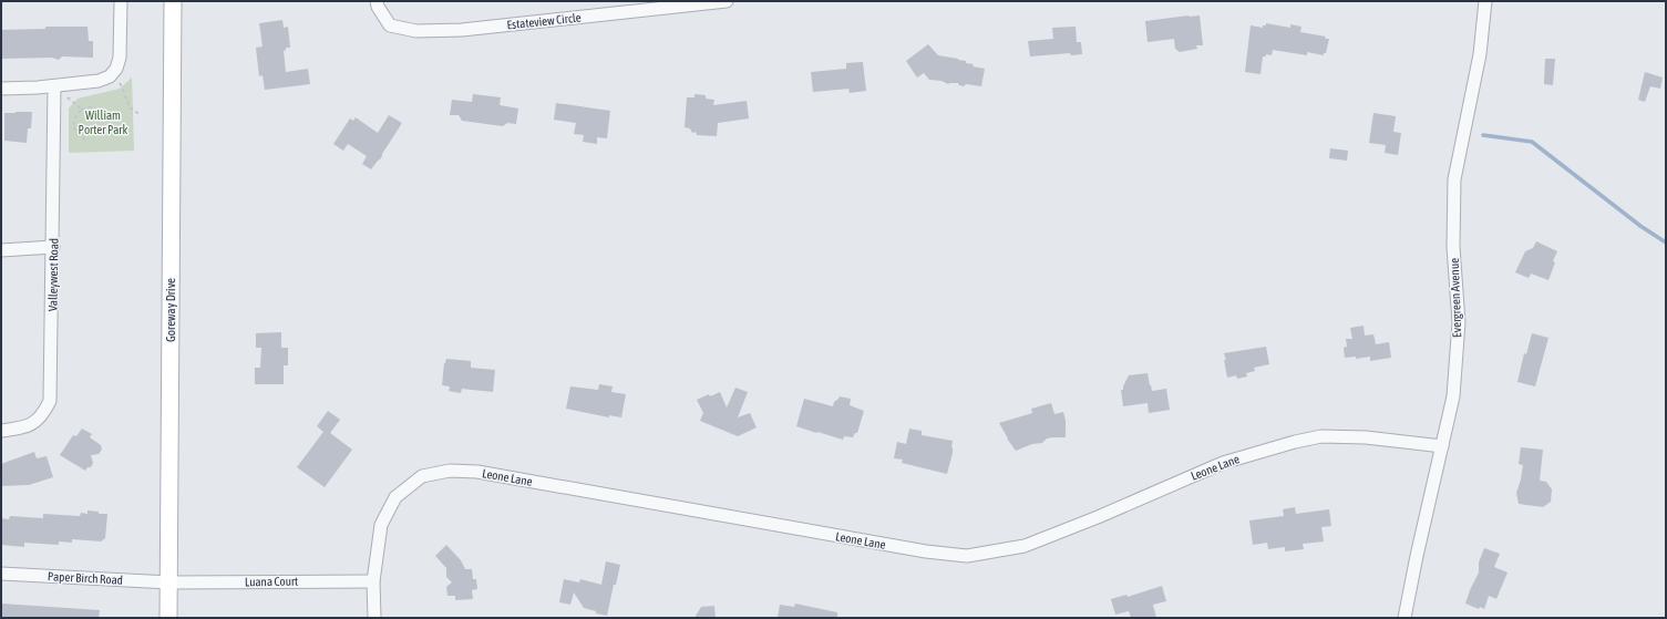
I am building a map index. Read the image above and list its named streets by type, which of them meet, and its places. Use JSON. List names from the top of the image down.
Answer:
{
  "streets": {
    "street": [
      "Estateview Circle",
      "Valleywest Road",
      "Evergreen Avenue",
      "Goreway Drive",
      "Leone Lane",
      "Paper Birch Road",
      "Luana Court"
    ]
  },
  "crossings": [
    ["Evergreen Avenue", "Leone Lane"],
    ["Goreway Drive", "Paper Birch Road"],
    ["Goreway Drive", "Luana Court"],
    ["Leone Lane", "Luana Court"],
    ["Paper Birch Road", "Luana Court"]
  ],
  "parks": ["William Porter Park"]
}
